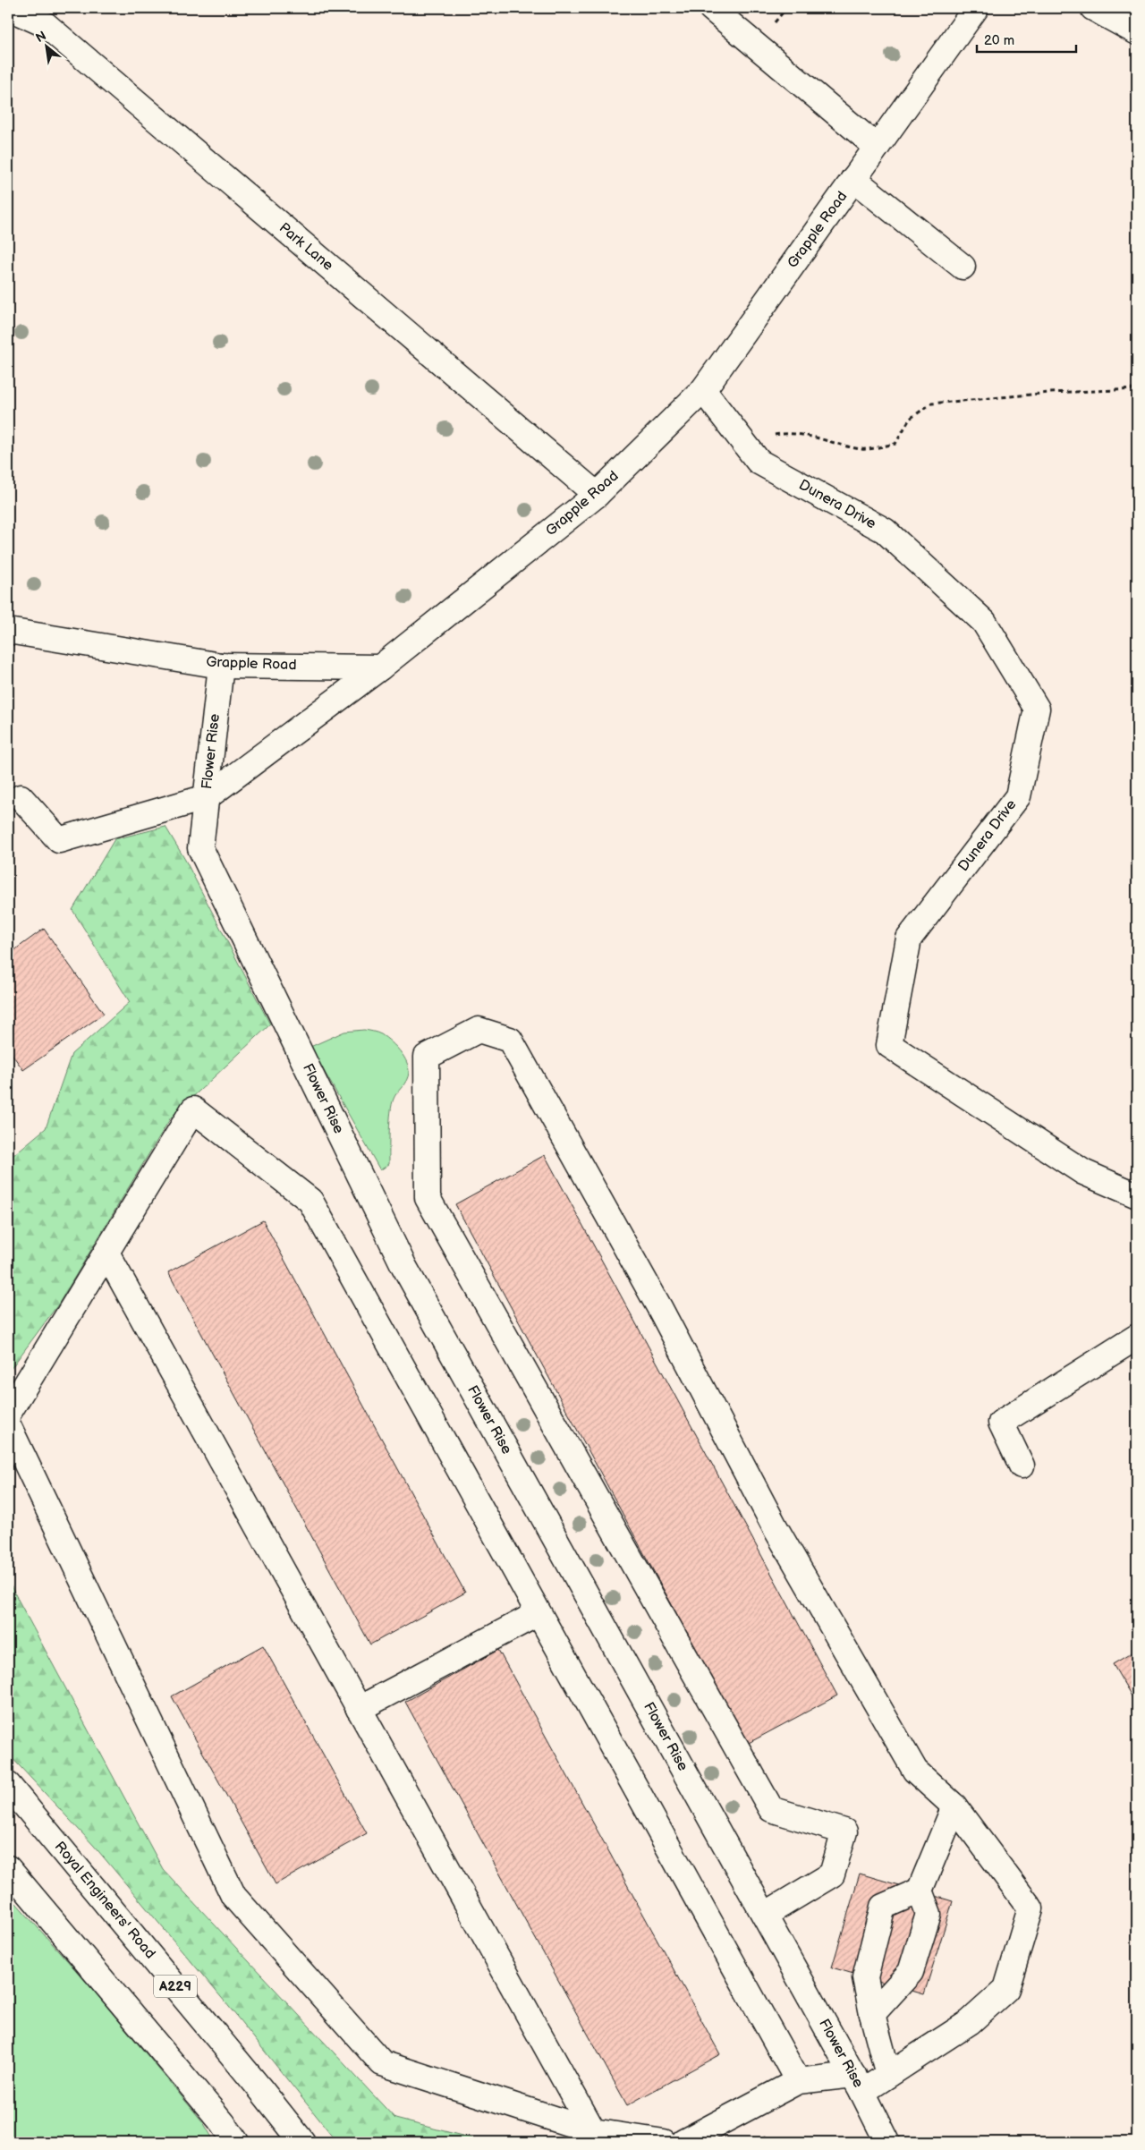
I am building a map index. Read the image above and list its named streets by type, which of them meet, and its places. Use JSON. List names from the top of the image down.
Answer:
{
  "streets": {
    "main road": [
      "Grapple Road",
      "Park Lane",
      "Dunera Drive",
      "Flower Rise",
      "Royal Engineers' Road",
      "A229"
    ]
  },
  "crossings": [
    ["Grapple Road", "Park Lane"],
    ["Grapple Road", "Dunera Drive"],
    ["Grapple Road", "Flower Rise"]
  ],
  "scale_bar": "20 m",
  "north": "top left"
}
